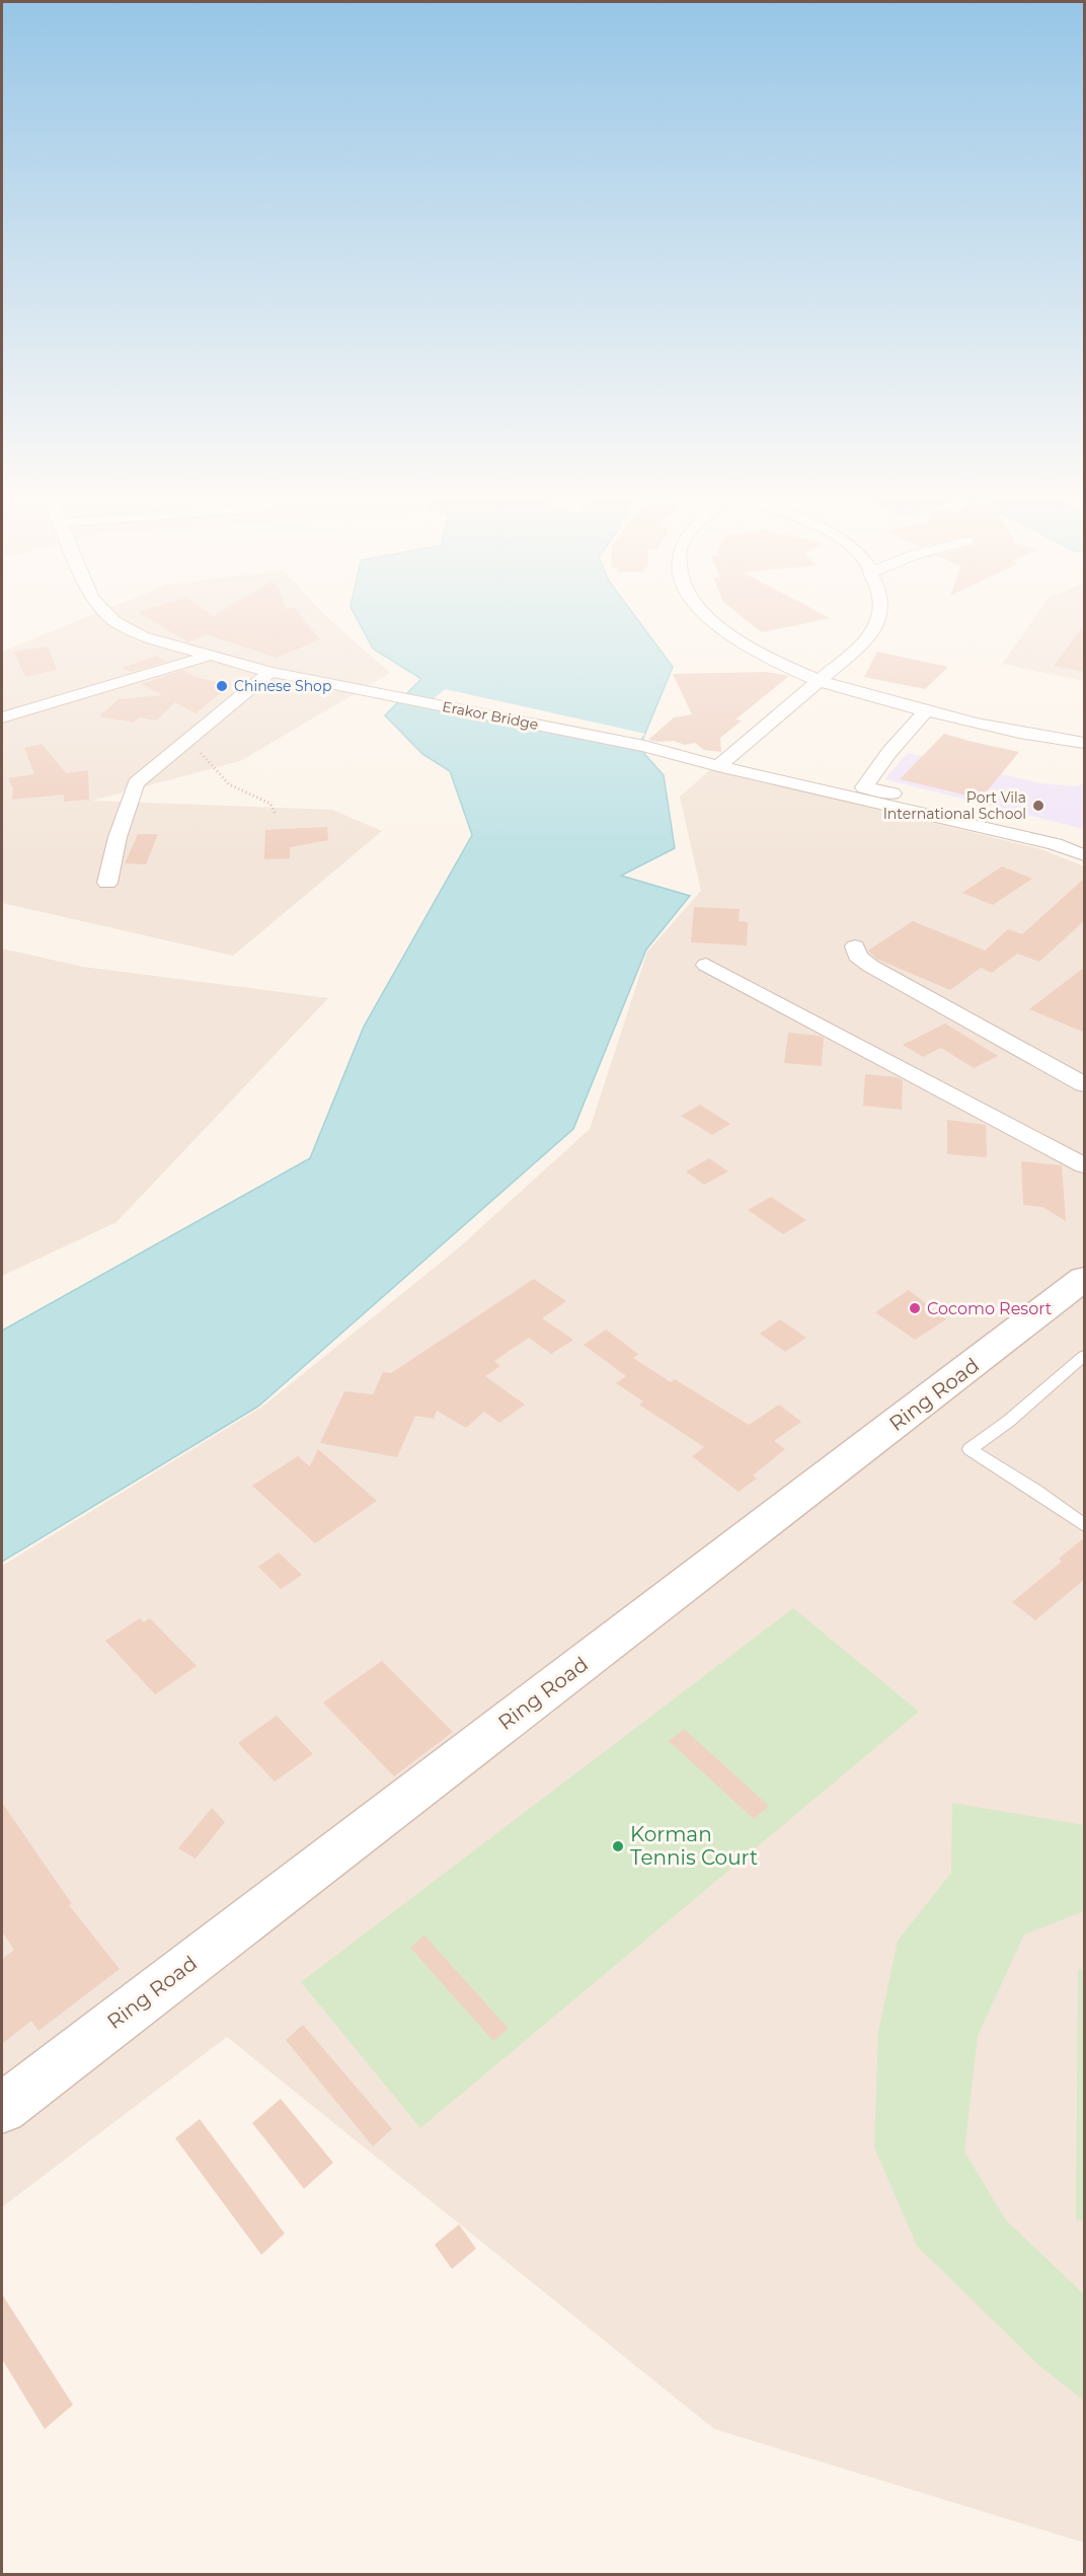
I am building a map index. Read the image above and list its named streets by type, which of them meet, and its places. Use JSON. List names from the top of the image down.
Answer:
{
  "streets": {
    "main road": ["Ring Road"],
    "street": ["Erakor Bridge"]
  },
  "places": [
    "Chinese Shop",
    "Port Vila International School",
    "Cocomo Resort",
    "Korman Tennis Court"
  ]
}
